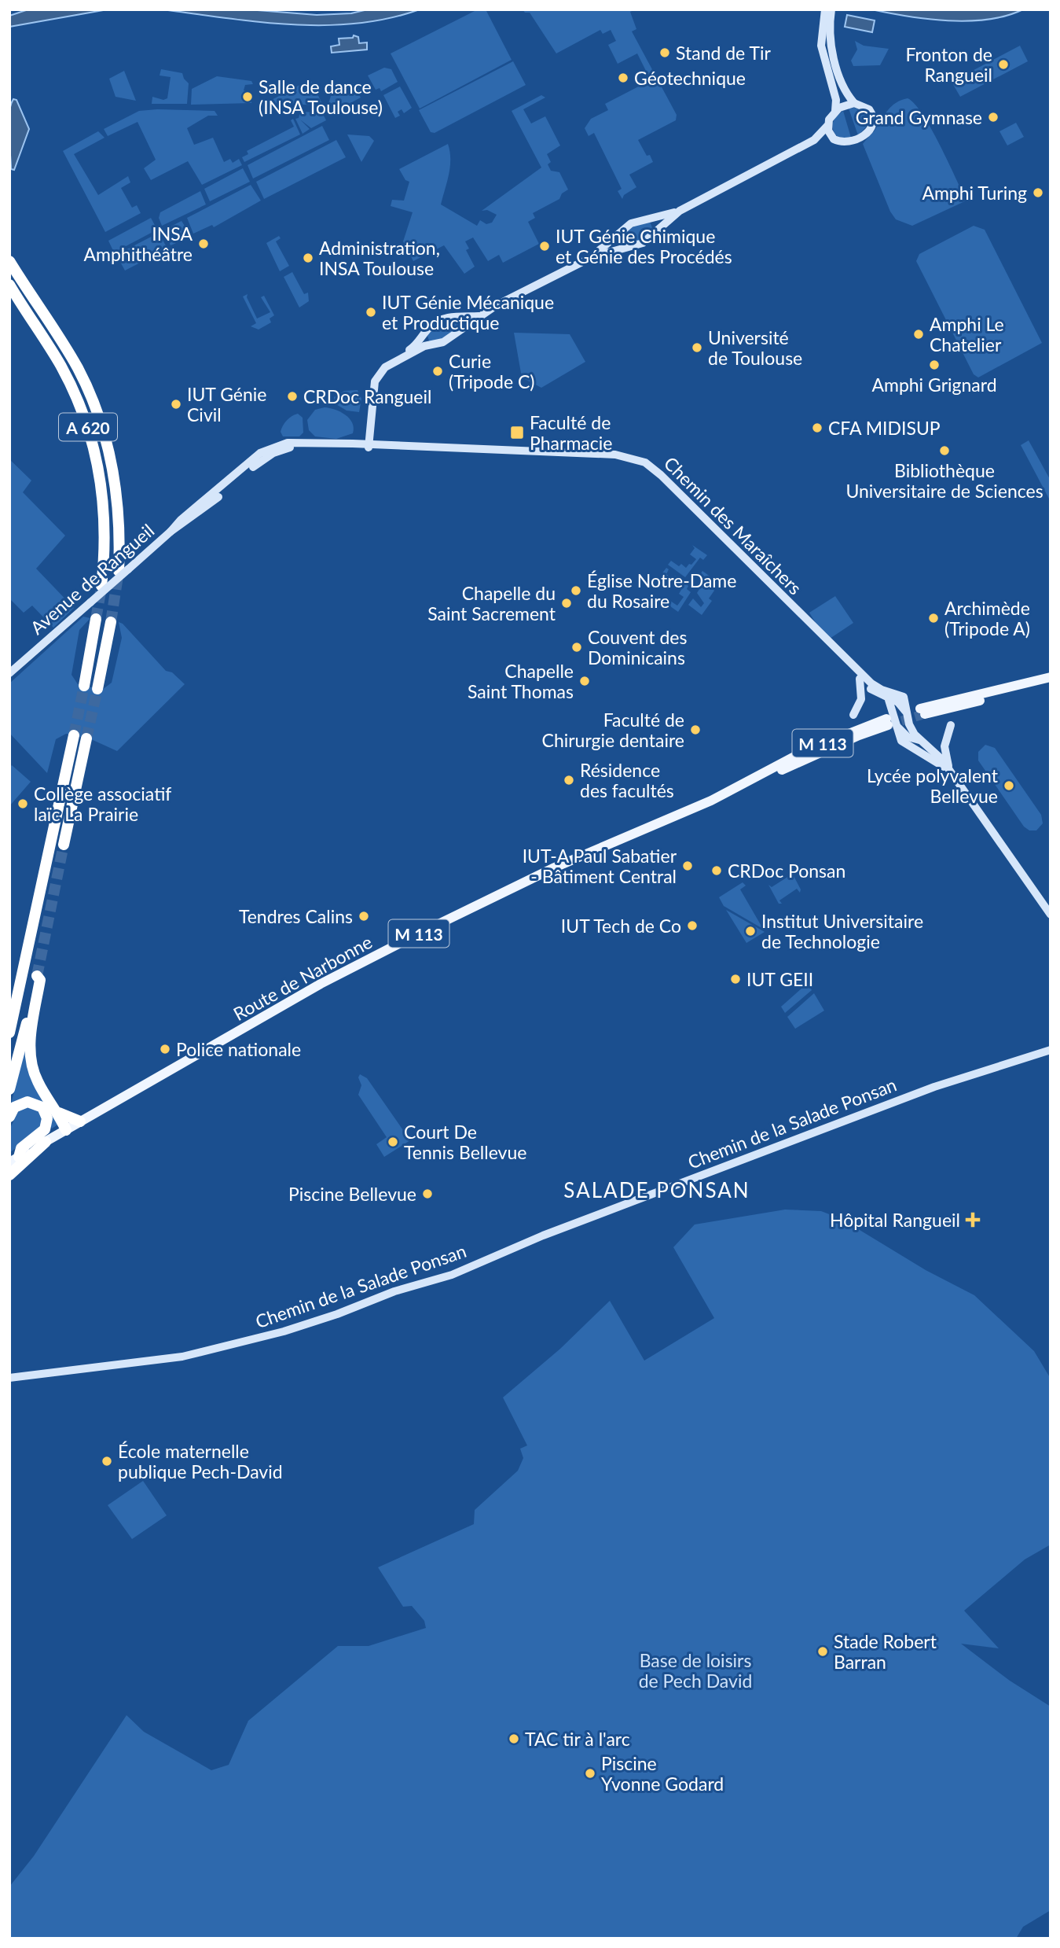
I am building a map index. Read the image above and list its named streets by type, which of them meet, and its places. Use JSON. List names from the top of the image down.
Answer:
{
  "streets": {
    "highway": ["A 620"],
    "main road": ["M 113", "Route de Narbonne"],
    "street": ["Chemin des Maraîchers", "Avenue de Rangueil", "Chemin de la Salade Ponsan"]
  },
  "crossings": [
    ["A 620", "Avenue de Rangueil"],
    ["Chemin des Maraîchers", "Avenue de Rangueil"]
  ],
  "districts": ["SALADE PONSAN"],
  "parks": ["Base de loisirs de Pech David"],
  "places": {
    "other": [
      "Stand de Tir",
      "Fronton de Rangueil",
      "Géotechnique",
      "Salle de dance (INSA Toulouse)",
      "Grand Gymnase",
      "Amphi Turing",
      "INSA Amphithéâtre",
      "IUT Génie Chimique et Génie des Procédés",
      "Administration, INSA Toulouse",
      "IUT Génie Mécanique et Productique",
      "Amphi Le Chatelier",
      "Université de Toulouse",
      "Amphi Grignard",
      "Curie (Tripode C)",
      "CRDoc Rangueil",
      "IUT Génie Civil",
      "CFA MIDISUP",
      "Bibliothèque Universitaire de Sciences",
      "Église Notre-Dame du Rosaire",
      "Chapelle du Saint Sacrement",
      "Archimède (Tripode A)",
      "Couvent des Dominicains",
      "Chapelle Saint Thomas",
      "Faculté de Chirurgie dentaire",
      "Résidence des facultés",
      "Lycée polyvalent Bellevue",
      "Collège associatif laïc La Prairie",
      "IUT-A Paul Sabatier - Bâtiment Central",
      "CRDoc Ponsan",
      "Tendres Calins",
      "IUT Tech de Co",
      "Institut Universitaire de Technologie",
      "IUT GEII",
      "Police nationale",
      "Court De Tennis Bellevue",
      "Piscine Bellevue",
      "École maternelle publique Pech-David",
      "Stade Robert Barran",
      "TAC tir à l'arc",
      "Piscine Yvonne Godard"
    ],
    "transit": ["Faculté de Pharmacie"],
    "health": ["Hôpital Rangueil"]
  }
}
